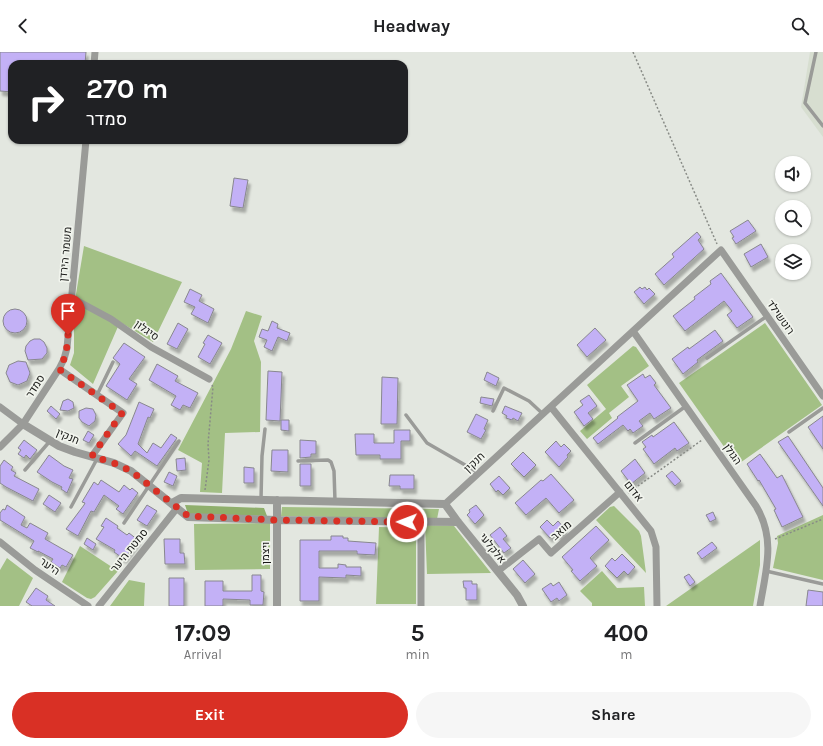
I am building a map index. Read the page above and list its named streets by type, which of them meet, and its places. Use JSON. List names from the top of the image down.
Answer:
{
  "streets": {
    "street": [
      "משמר הירדן",
      "רוטשילד",
      "סיגלון",
      "סמדר",
      "חנקין",
      "הגולן",
      "אדום",
      "מואב",
      "אלקלעי",
      "סמטת היער",
      "ויצמן",
      "היער"
    ]
  },
  "crossings": [
    ["משמר הירדן", "סיגלון"],
    ["משמר הירדן", "סמדר"],
    ["רוטשילד", "חנקין"],
    ["סמדר", "חנקין"],
    ["חנקין", "הגולן"],
    ["חנקין", "אדום"],
    ["חנקין", "אלקלעי"],
    ["חנקין", "סמטת היער"],
    ["חנקין", "ויצמן"],
    ["אדום", "מואב"],
    ["מואב", "אלקלעי"]
  ],
  "page": {
    "header": "Headway",
    "turn": ["270 m", "סמדר"],
    "eta": [
      "17:09",
      "Arrival",
      "5",
      "min",
      "400",
      "m"
    ],
    "buttons": ["Exit", "Share"]
  }
}
